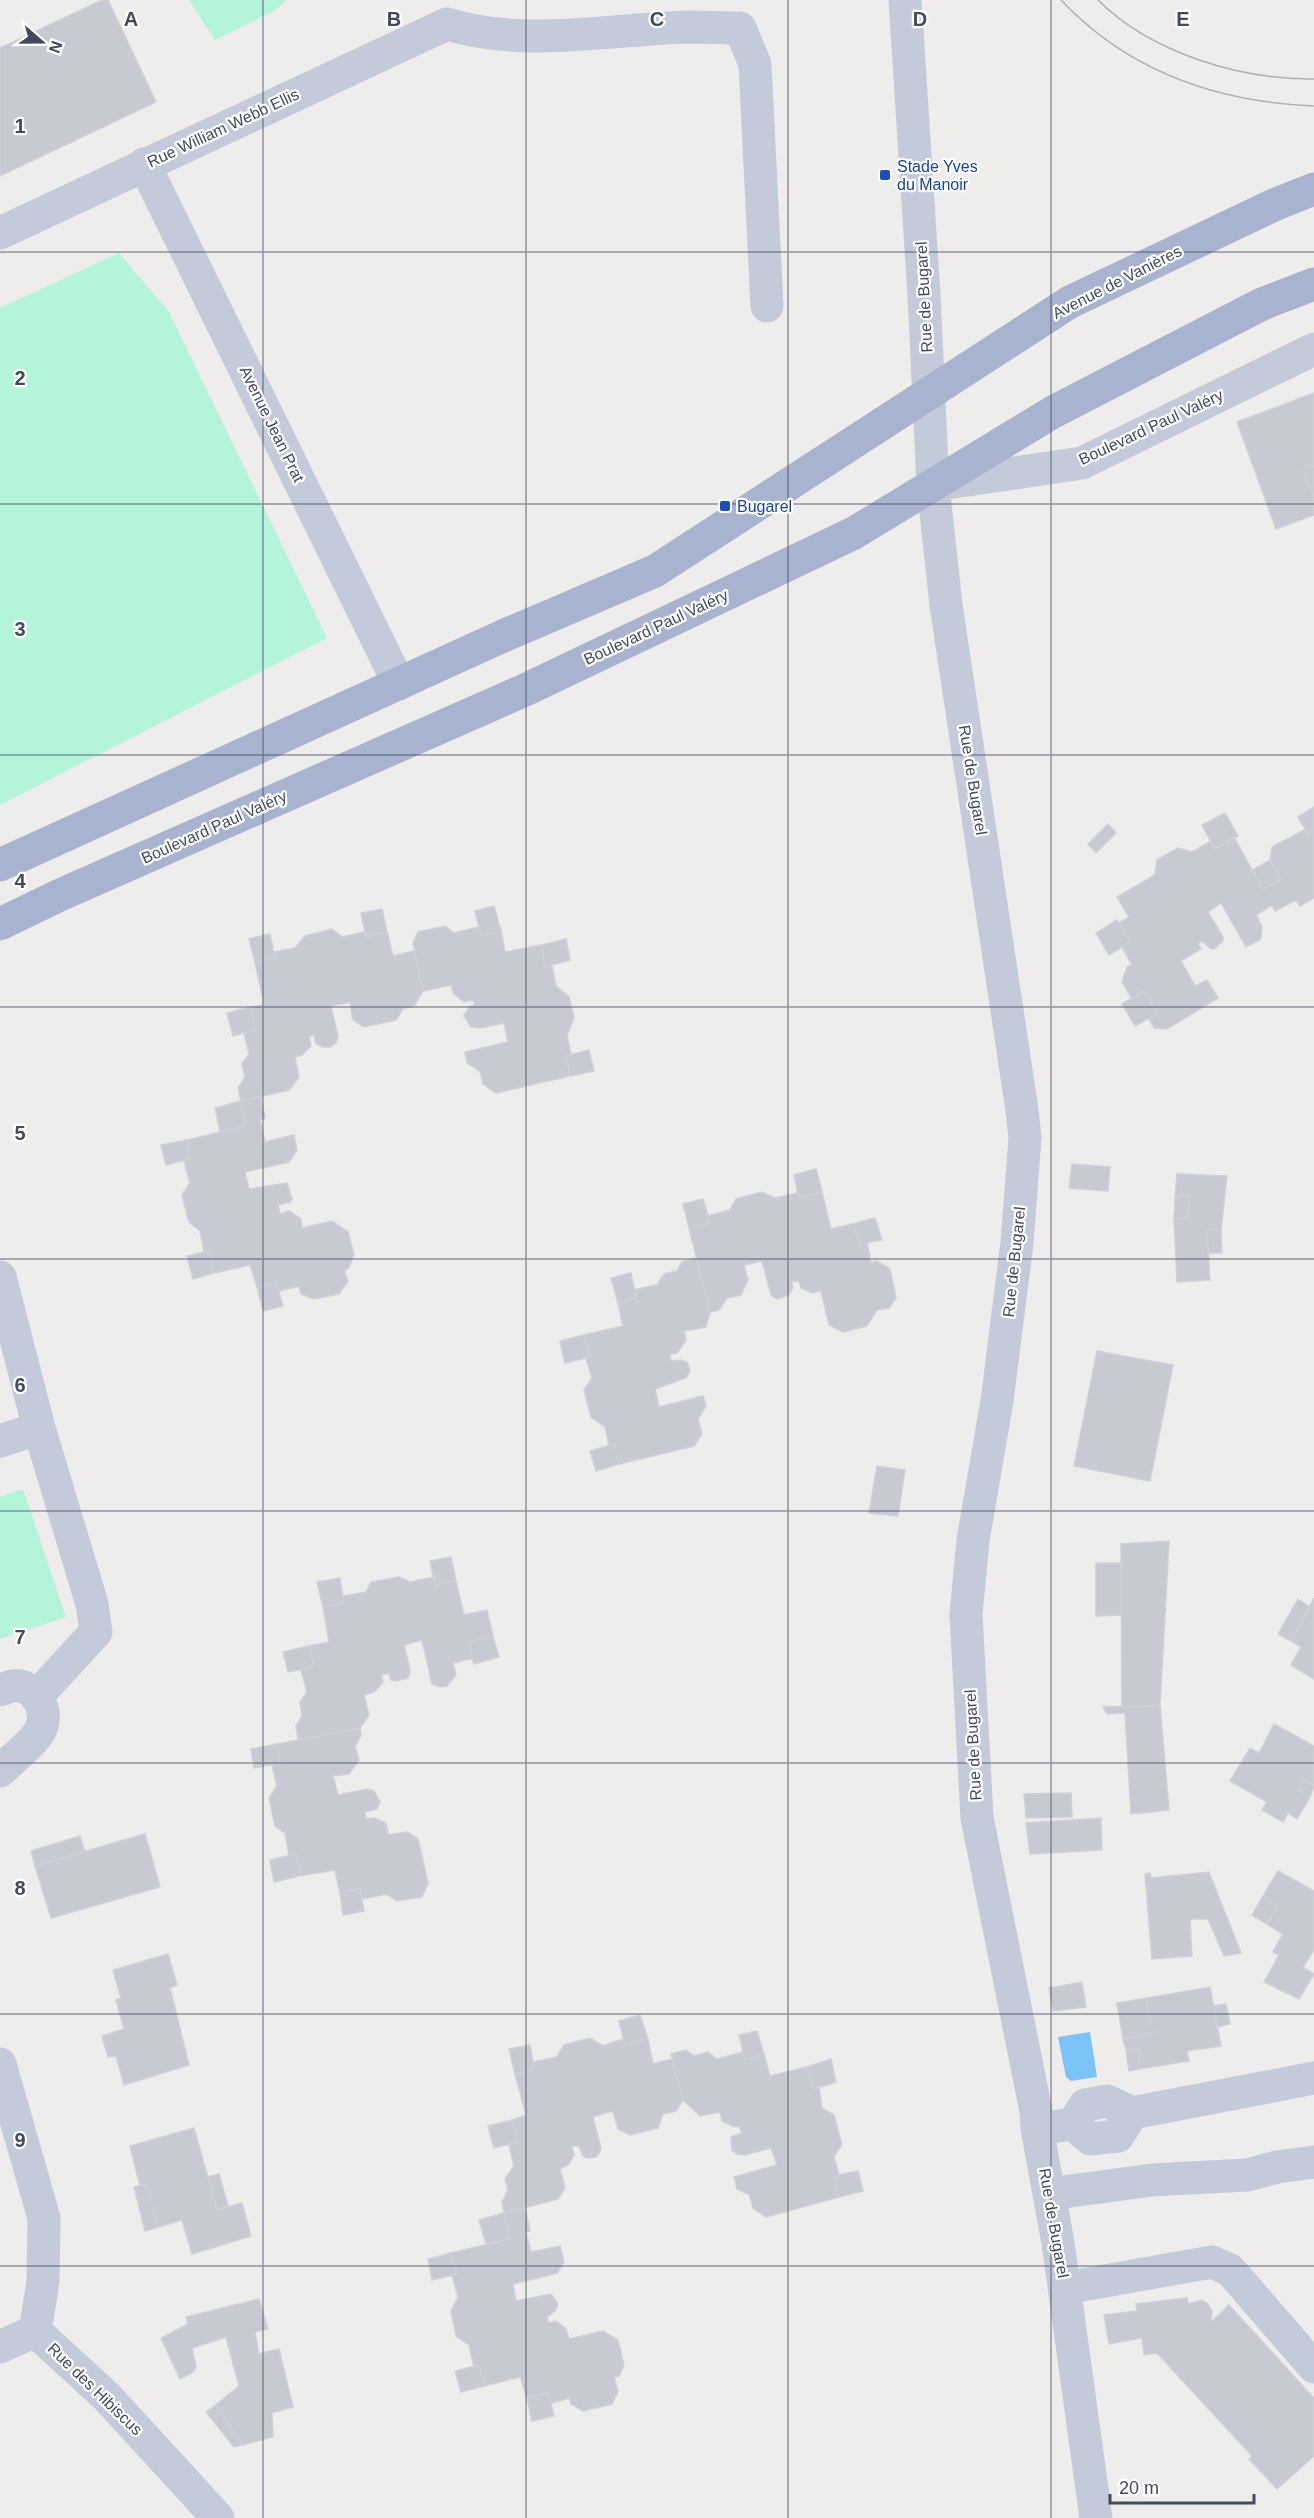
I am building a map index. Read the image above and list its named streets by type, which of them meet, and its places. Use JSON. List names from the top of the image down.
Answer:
{
  "streets": {
    "main road": ["Avenue de Vanières", "Boulevard Paul Valéry"],
    "street": [
      "Rue William Webb Ellis",
      "Rue de Bugarel",
      "Avenue Jean Prat",
      "Rue des Hibiscus"
    ]
  },
  "crossings": [
    ["Rue William Webb Ellis", "Avenue Jean Prat"],
    ["Avenue de Vanières", "Rue de Bugarel"],
    ["Rue de Bugarel", "Boulevard Paul Valéry"]
  ],
  "places": {
    "transit": ["Stade Yves du Manoir", "Bugarel"]
  },
  "scale_bar": "20 m",
  "north": "right",
  "grid": {
    "columns": [
      "A",
      "B",
      "C",
      "D",
      "E"
    ],
    "rows": [
      "1",
      "2",
      "3",
      "4",
      "5",
      "6",
      "7",
      "8",
      "9"
    ]
  }
}
